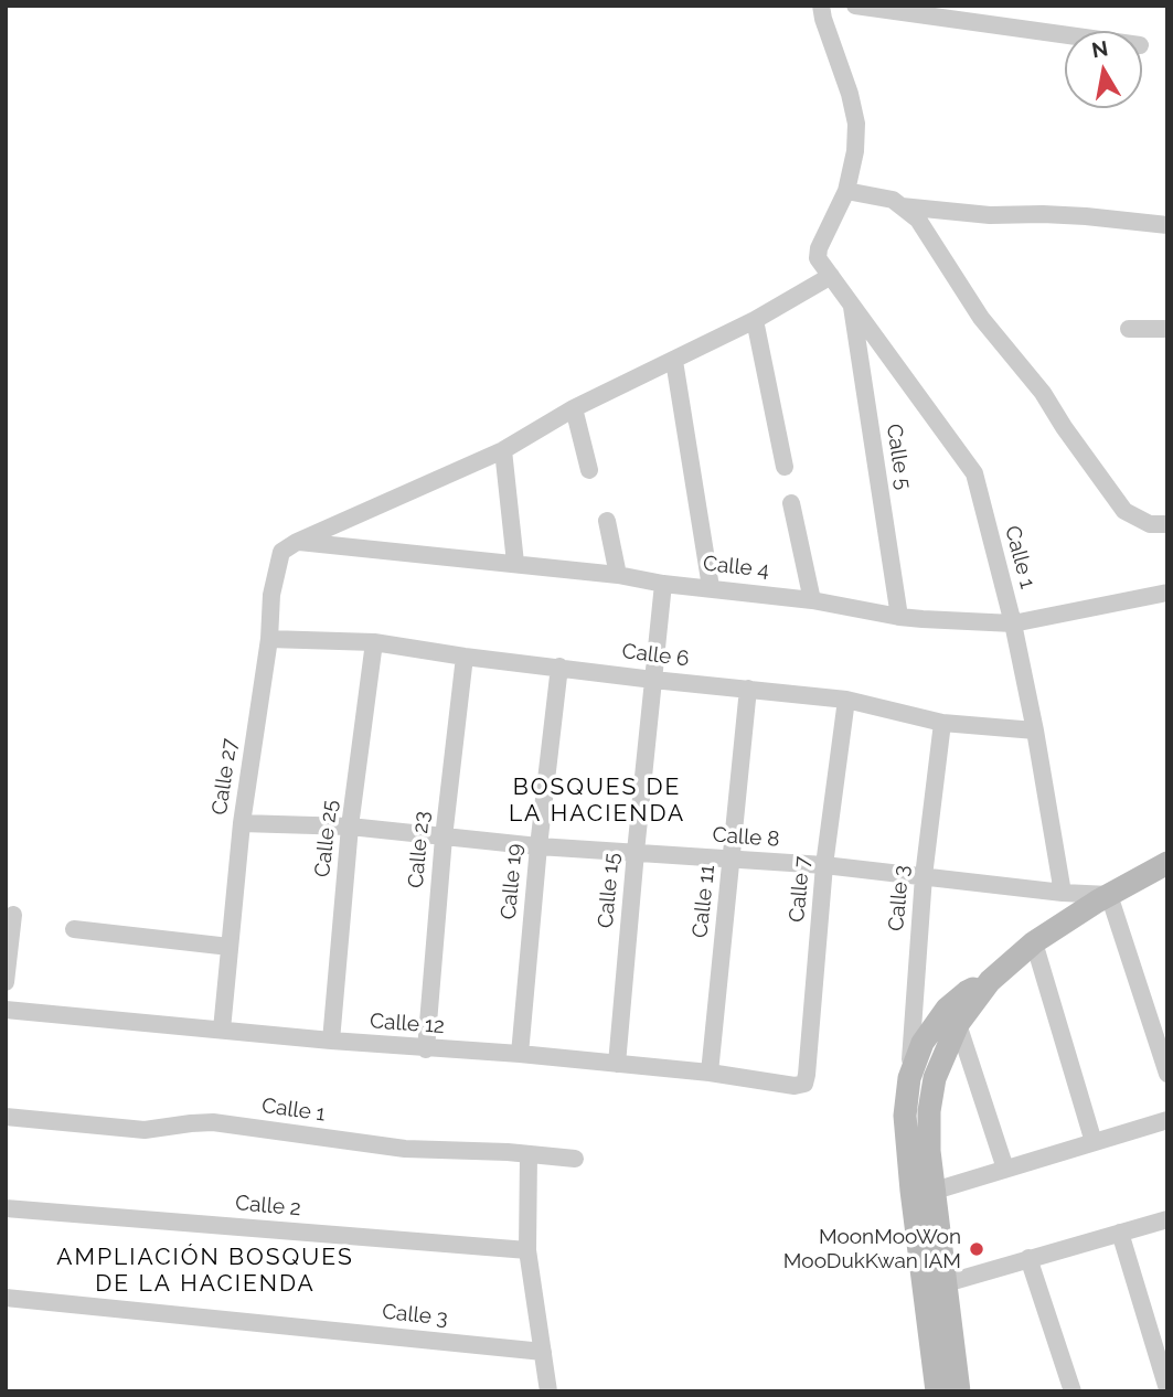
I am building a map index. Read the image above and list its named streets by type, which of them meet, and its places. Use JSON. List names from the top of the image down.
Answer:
{
  "streets": {
    "street": [
      "Calle 5",
      "Calle 1",
      "Calle 4",
      "Calle 6",
      "Calle 27",
      "Calle 8",
      "Calle 25",
      "Calle 23",
      "Calle 19",
      "Calle 7",
      "Calle 15",
      "Calle 3",
      "Calle 11",
      "Calle 12",
      "Calle 2"
    ]
  },
  "crossings": [
    ["Calle 5", "Calle 1"],
    ["Calle 5", "Calle 4"],
    ["Calle 1", "Calle 4"],
    ["Calle 1", "Calle 6"],
    ["Calle 1", "Calle 8"],
    ["Calle 4", "Calle 27"],
    ["Calle 4", "Calle 15"],
    ["Calle 6", "Calle 27"],
    ["Calle 6", "Calle 25"],
    ["Calle 6", "Calle 23"],
    ["Calle 6", "Calle 19"],
    ["Calle 6", "Calle 7"],
    ["Calle 6", "Calle 15"],
    ["Calle 6", "Calle 3"],
    ["Calle 6", "Calle 11"],
    ["Calle 27", "Calle 8"],
    ["Calle 27", "Calle 12"],
    ["Calle 8", "Calle 25"],
    ["Calle 8", "Calle 23"],
    ["Calle 8", "Calle 19"],
    ["Calle 8", "Calle 7"],
    ["Calle 8", "Calle 15"],
    ["Calle 8", "Calle 3"],
    ["Calle 8", "Calle 11"],
    ["Calle 25", "Calle 12"],
    ["Calle 23", "Calle 12"],
    ["Calle 19", "Calle 12"],
    ["Calle 7", "Calle 12"],
    ["Calle 15", "Calle 12"],
    ["Calle 11", "Calle 12"]
  ],
  "districts": ["BOSQUES DE LA HACIENDA", "AMPLIACIÓN BOSQUES DE LA HACIENDA"],
  "places": ["MoonMooWon MooDukKwan IAM"],
  "north": "top"
}
